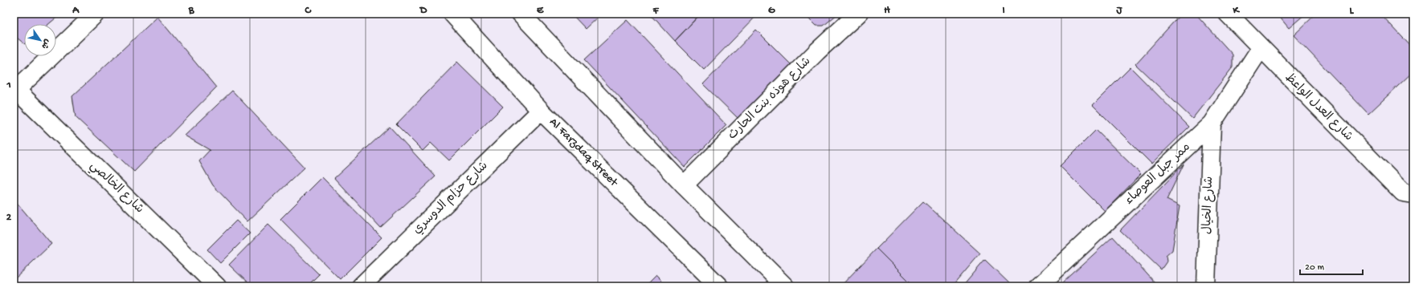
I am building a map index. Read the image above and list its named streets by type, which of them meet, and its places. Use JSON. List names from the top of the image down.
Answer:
{
  "streets": {
    "street": [
      "شارع هوذه بنت الحارث",
      "شارع العدل الواعظ",
      "Al Farzdaq Street",
      "ممر جبل العوصاء",
      "شارع الخالصي",
      "شارع حزام الدوسري",
      "شارع الخيال"
    ]
  },
  "crossings": [
    ["شارع العدل الواعظ", "ممر جبل العوصاء"],
    ["Al Farzdaq Street", "شارع حزام الدوسري"],
    ["ممر جبل العوصاء", "شارع الخيال"]
  ],
  "scale_bar": "20 m",
  "north": "bottom right",
  "grid": {
    "columns": [
      "A",
      "B",
      "C",
      "D",
      "E",
      "F",
      "G",
      "H",
      "I",
      "J",
      "K",
      "L"
    ],
    "rows": ["1", "2"]
  }
}
